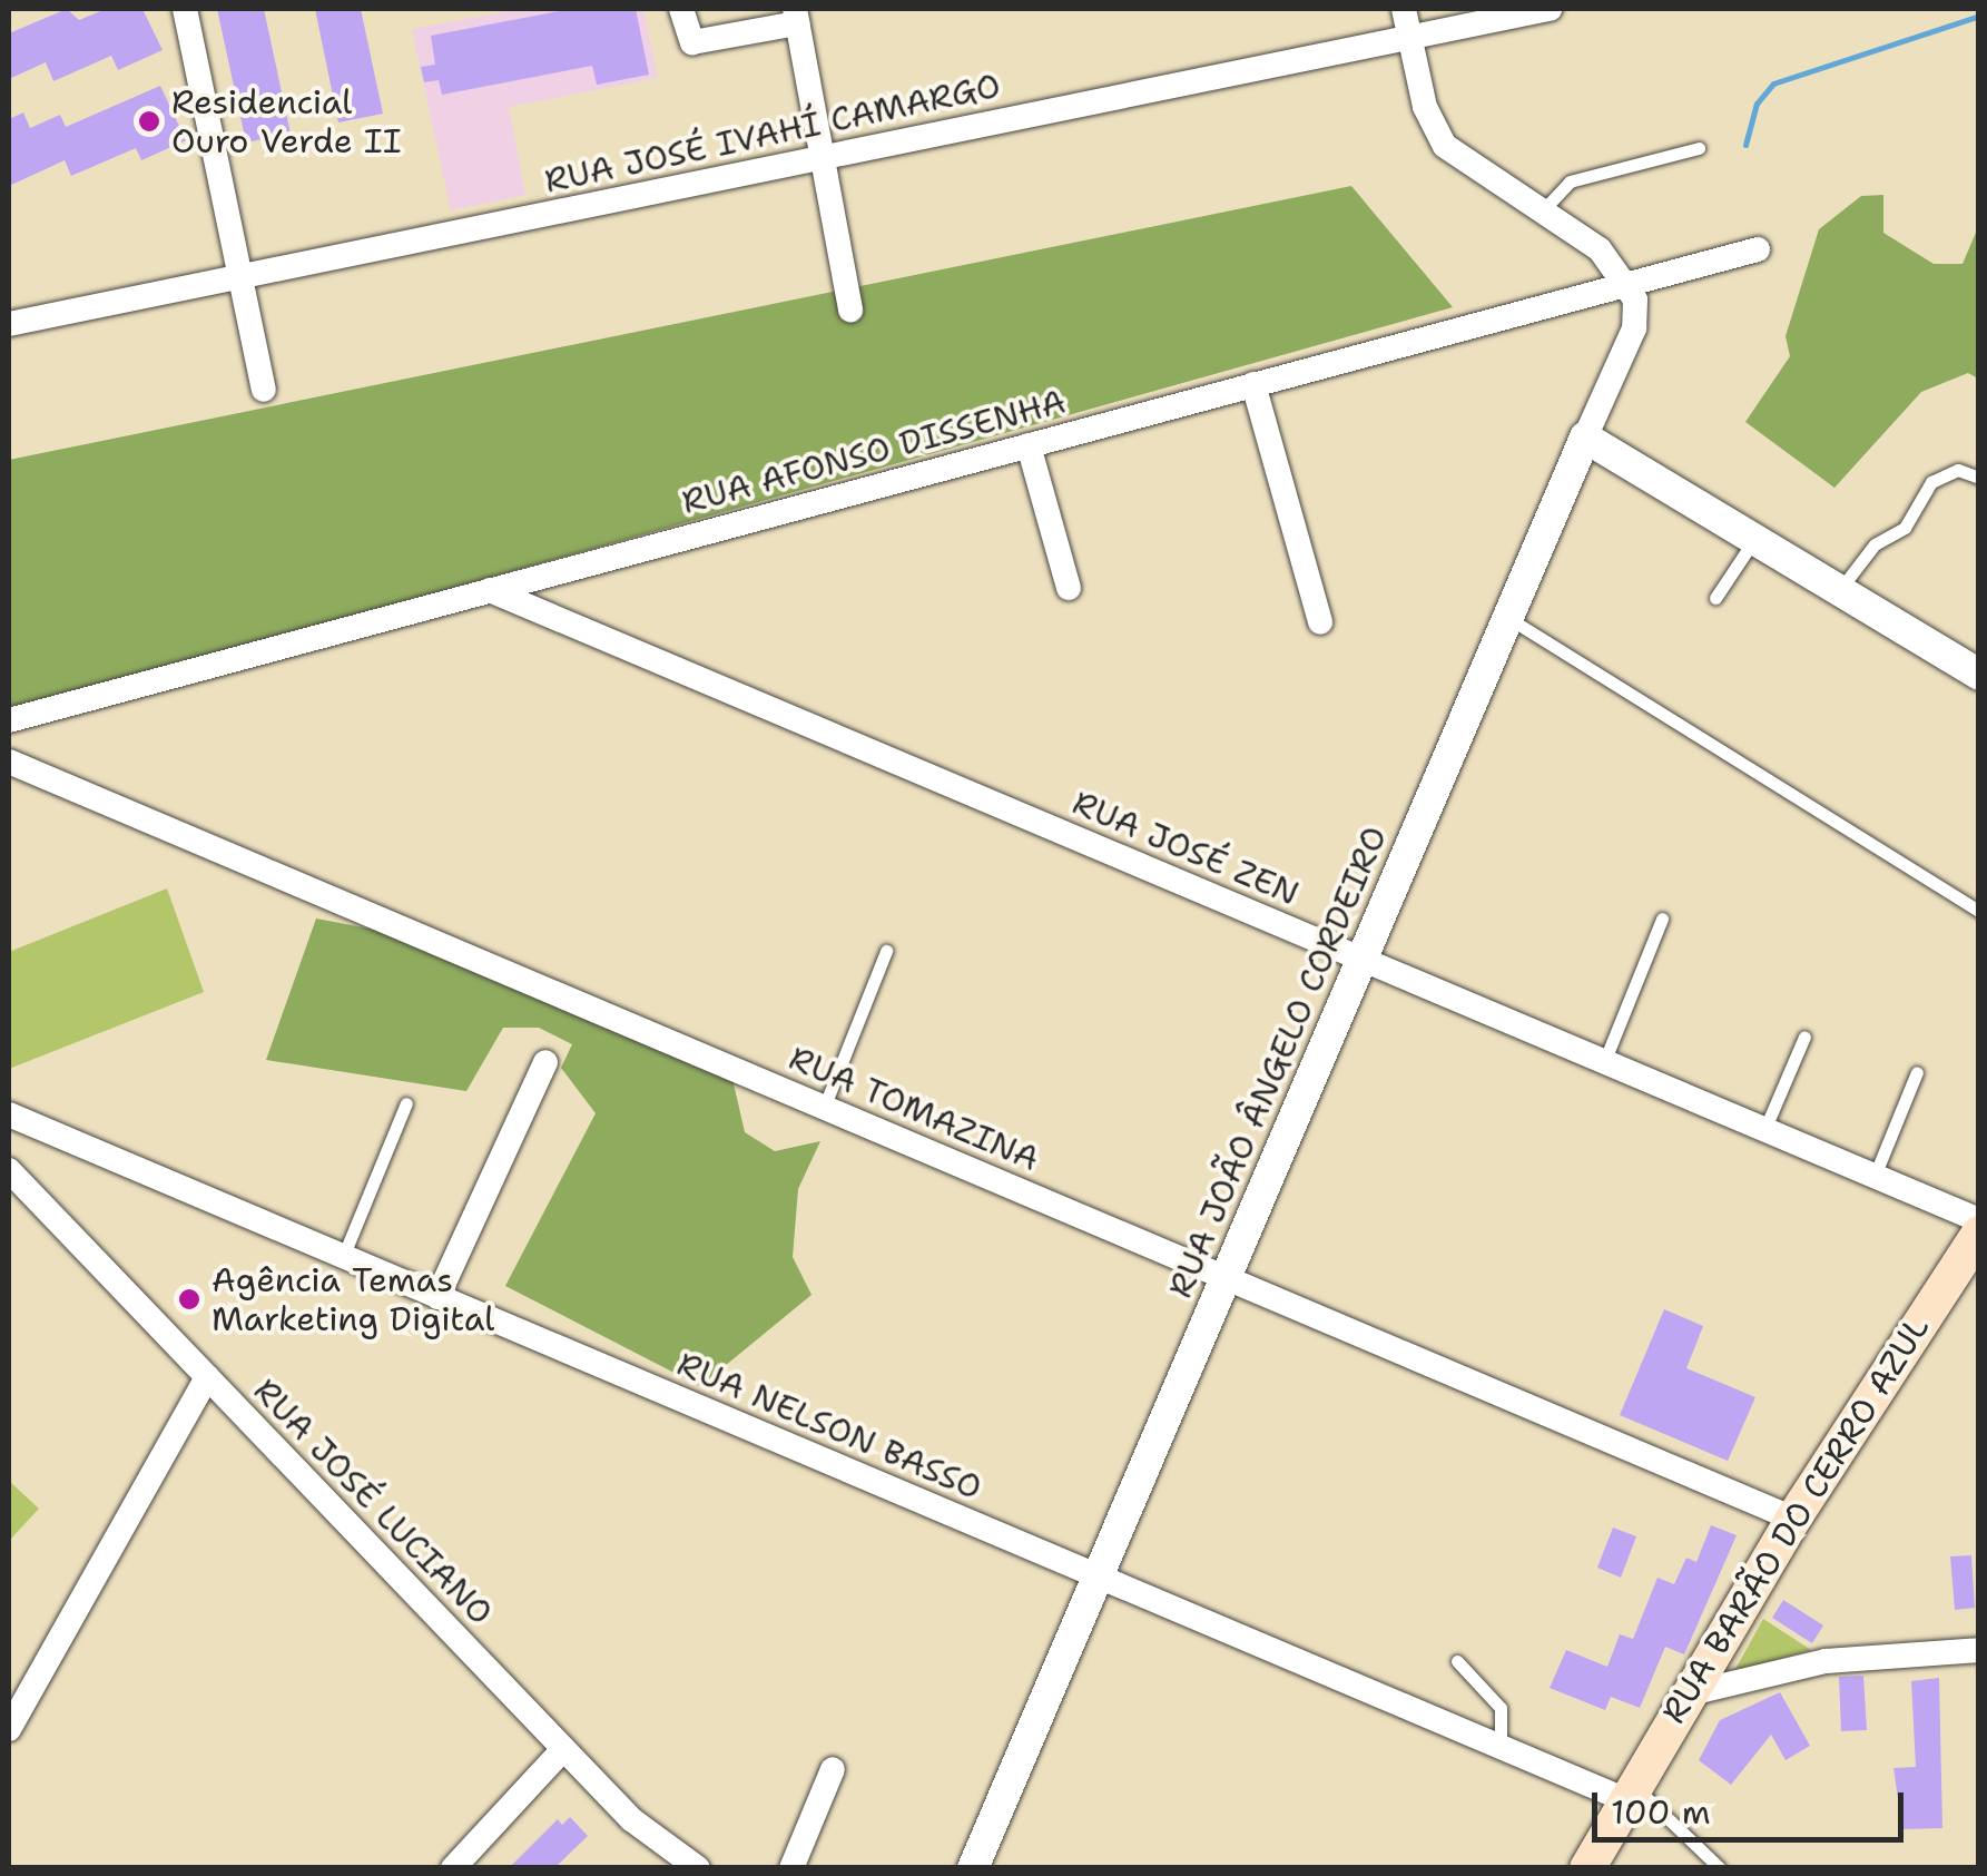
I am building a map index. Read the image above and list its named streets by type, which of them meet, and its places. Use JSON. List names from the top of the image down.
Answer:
{
  "streets": {
    "main road": ["RUA BARÃO DO CERRO AZUL"],
    "street": [
      "RUA JOSÉ IVAHÍ CAMARGO",
      "RUA AFONSO DISSENHA",
      "RUA JOSÉ ZEN",
      "RUA JOÃO ÂNGELO CORDEIRO",
      "RUA TOMAZINA",
      "RUA NELSON BASSO",
      "RUA JOSÉ LUCIANO"
    ]
  },
  "crossings": [
    ["RUA AFONSO DISSENHA", "RUA JOSÉ ZEN"],
    ["RUA AFONSO DISSENHA", "RUA JOÃO ÂNGELO CORDEIRO"],
    ["RUA JOSÉ ZEN", "RUA JOÃO ÂNGELO CORDEIRO"],
    ["RUA JOÃO ÂNGELO CORDEIRO", "RUA TOMAZINA"],
    ["RUA JOÃO ÂNGELO CORDEIRO", "RUA NELSON BASSO"],
    ["RUA TOMAZINA", "RUA BARÃO DO CERRO AZUL"],
    ["RUA NELSON BASSO", "RUA BARÃO DO CERRO AZUL"]
  ],
  "places": ["Residencial Ouro Verde II", "Agência Temas Marketing Digital"],
  "scale_bar": "100 m"
}
